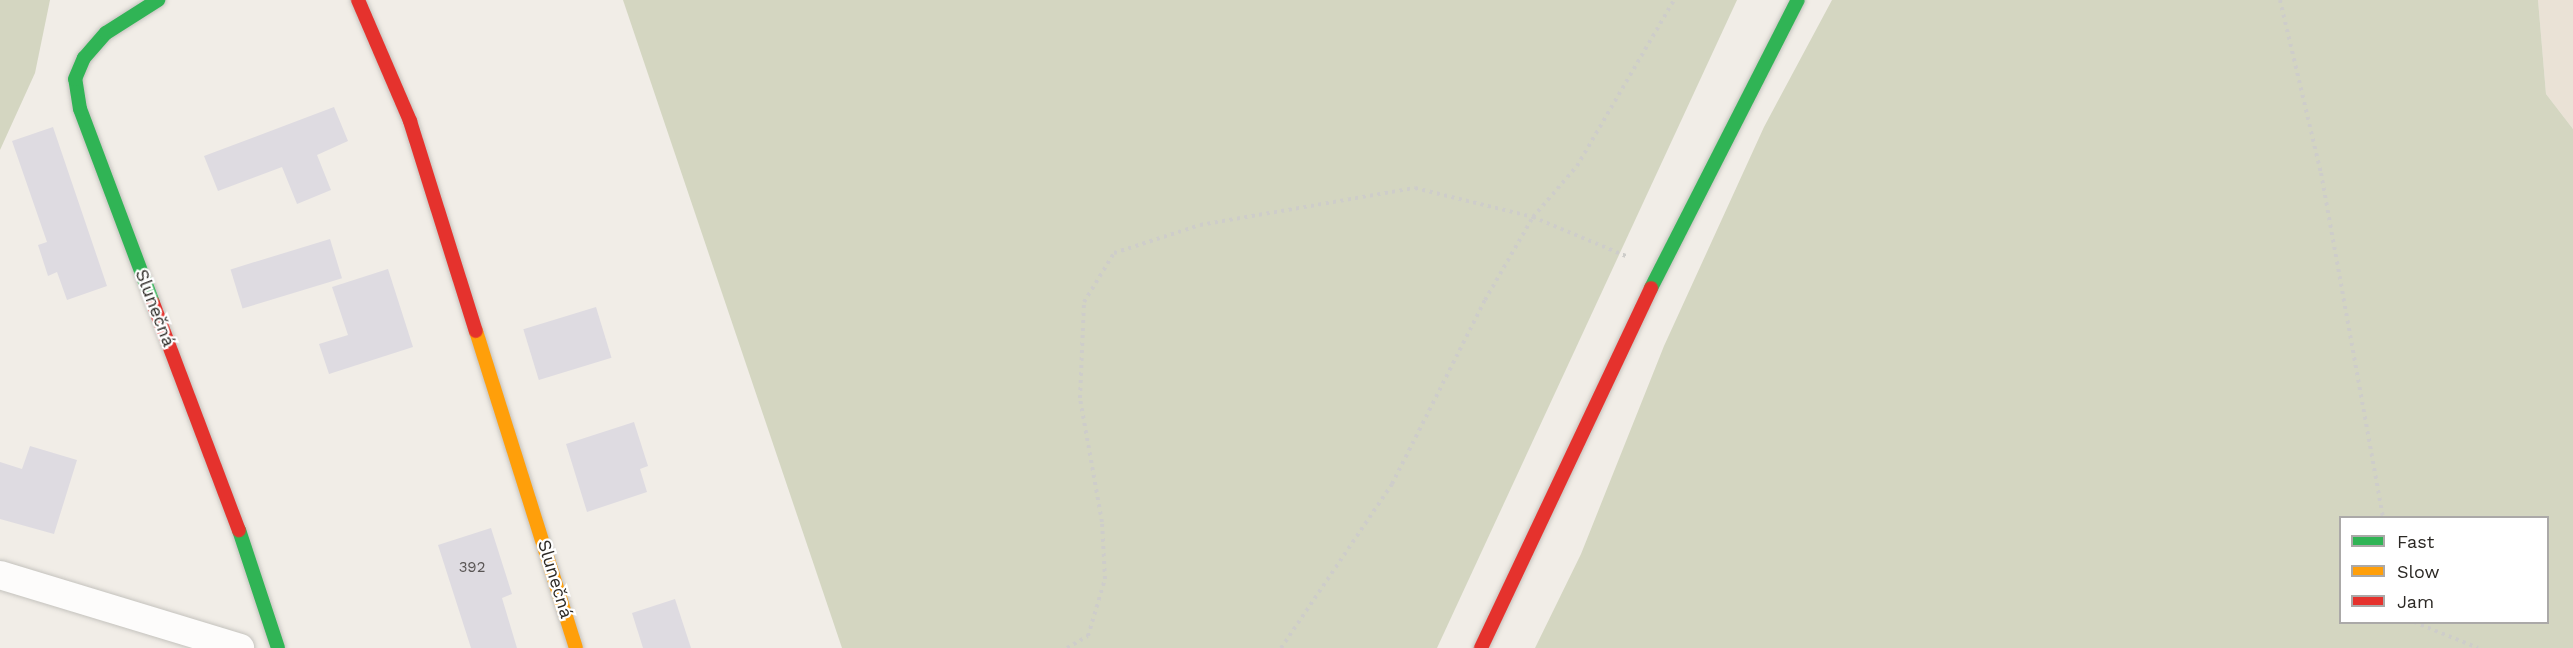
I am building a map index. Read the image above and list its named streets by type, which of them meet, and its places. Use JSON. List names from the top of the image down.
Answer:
{
  "streets": {
    "street": ["Slunečná"]
  },
  "house_numbers": ["392"],
  "legend": ["Fast", "Slow", "Jam"]
}
